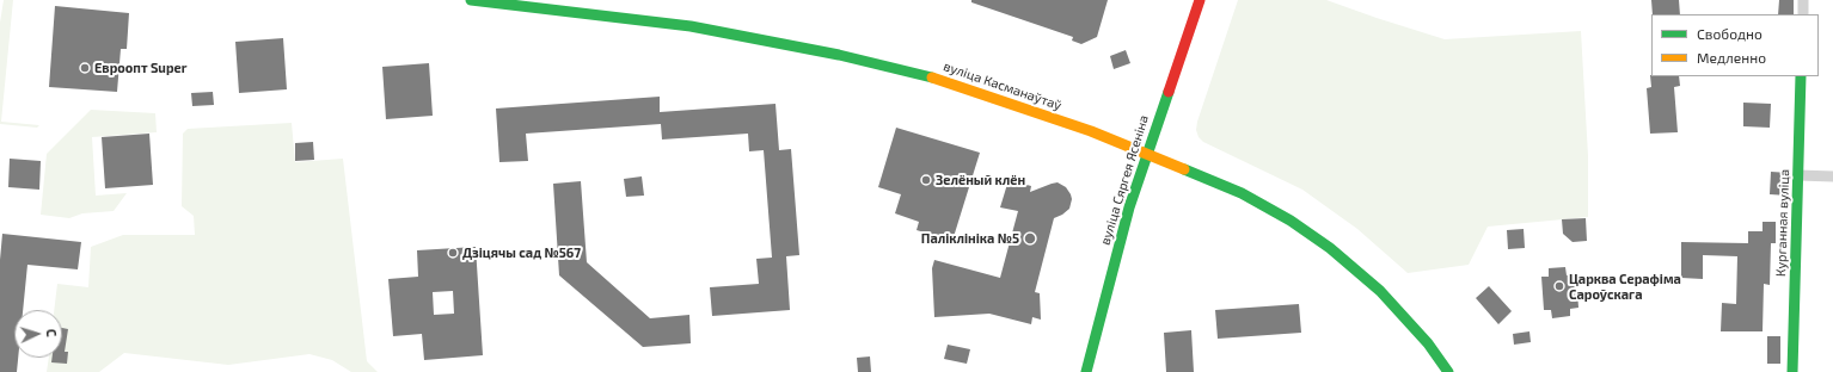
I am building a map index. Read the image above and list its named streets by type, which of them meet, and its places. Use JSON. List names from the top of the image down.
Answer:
{
  "streets": {
    "street": ["вуліца Касманаўтаў", "вуліца Сяргея Ясеніна", "Курганная вуліца"]
  },
  "crossings": [
    ["вуліца Касманаўтаў", "вуліца Сяргея Ясеніна"]
  ],
  "places": [
    "Евроопт Super",
    "Зелёный клён",
    "Паліклініка №5",
    "Дзіцячы сад №567",
    "Царква Серафіма Сароўскага"
  ],
  "legend": ["Свободно", "Медленно"],
  "north": "right"
}
